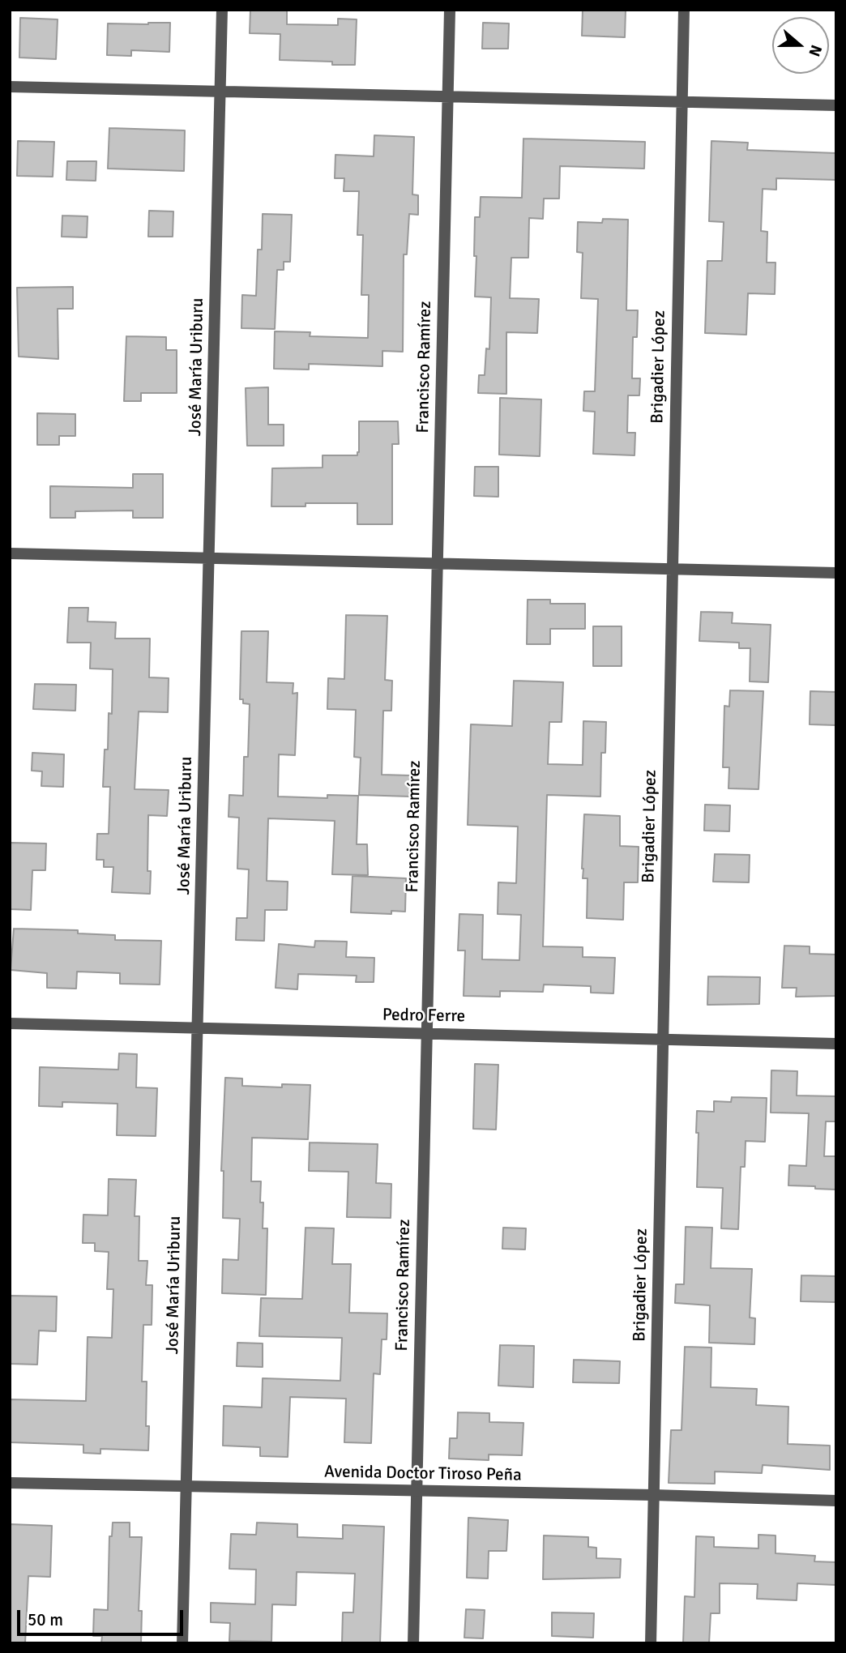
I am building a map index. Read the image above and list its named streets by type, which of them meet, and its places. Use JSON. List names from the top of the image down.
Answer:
{
  "streets": {
    "street": [
      "José María Uriburu",
      "Francisco Ramírez",
      "Brigadier López",
      "Pedro Ferre",
      "Avenida Doctor Tiroso Peña"
    ]
  },
  "crossings": [
    ["José María Uriburu", "Pedro Ferre"],
    ["José María Uriburu", "Avenida Doctor Tiroso Peña"],
    ["Francisco Ramírez", "Pedro Ferre"],
    ["Francisco Ramírez", "Avenida Doctor Tiroso Peña"],
    ["Brigadier López", "Pedro Ferre"],
    ["Brigadier López", "Avenida Doctor Tiroso Peña"]
  ],
  "scale_bar": "50 m",
  "north": "right"
}
